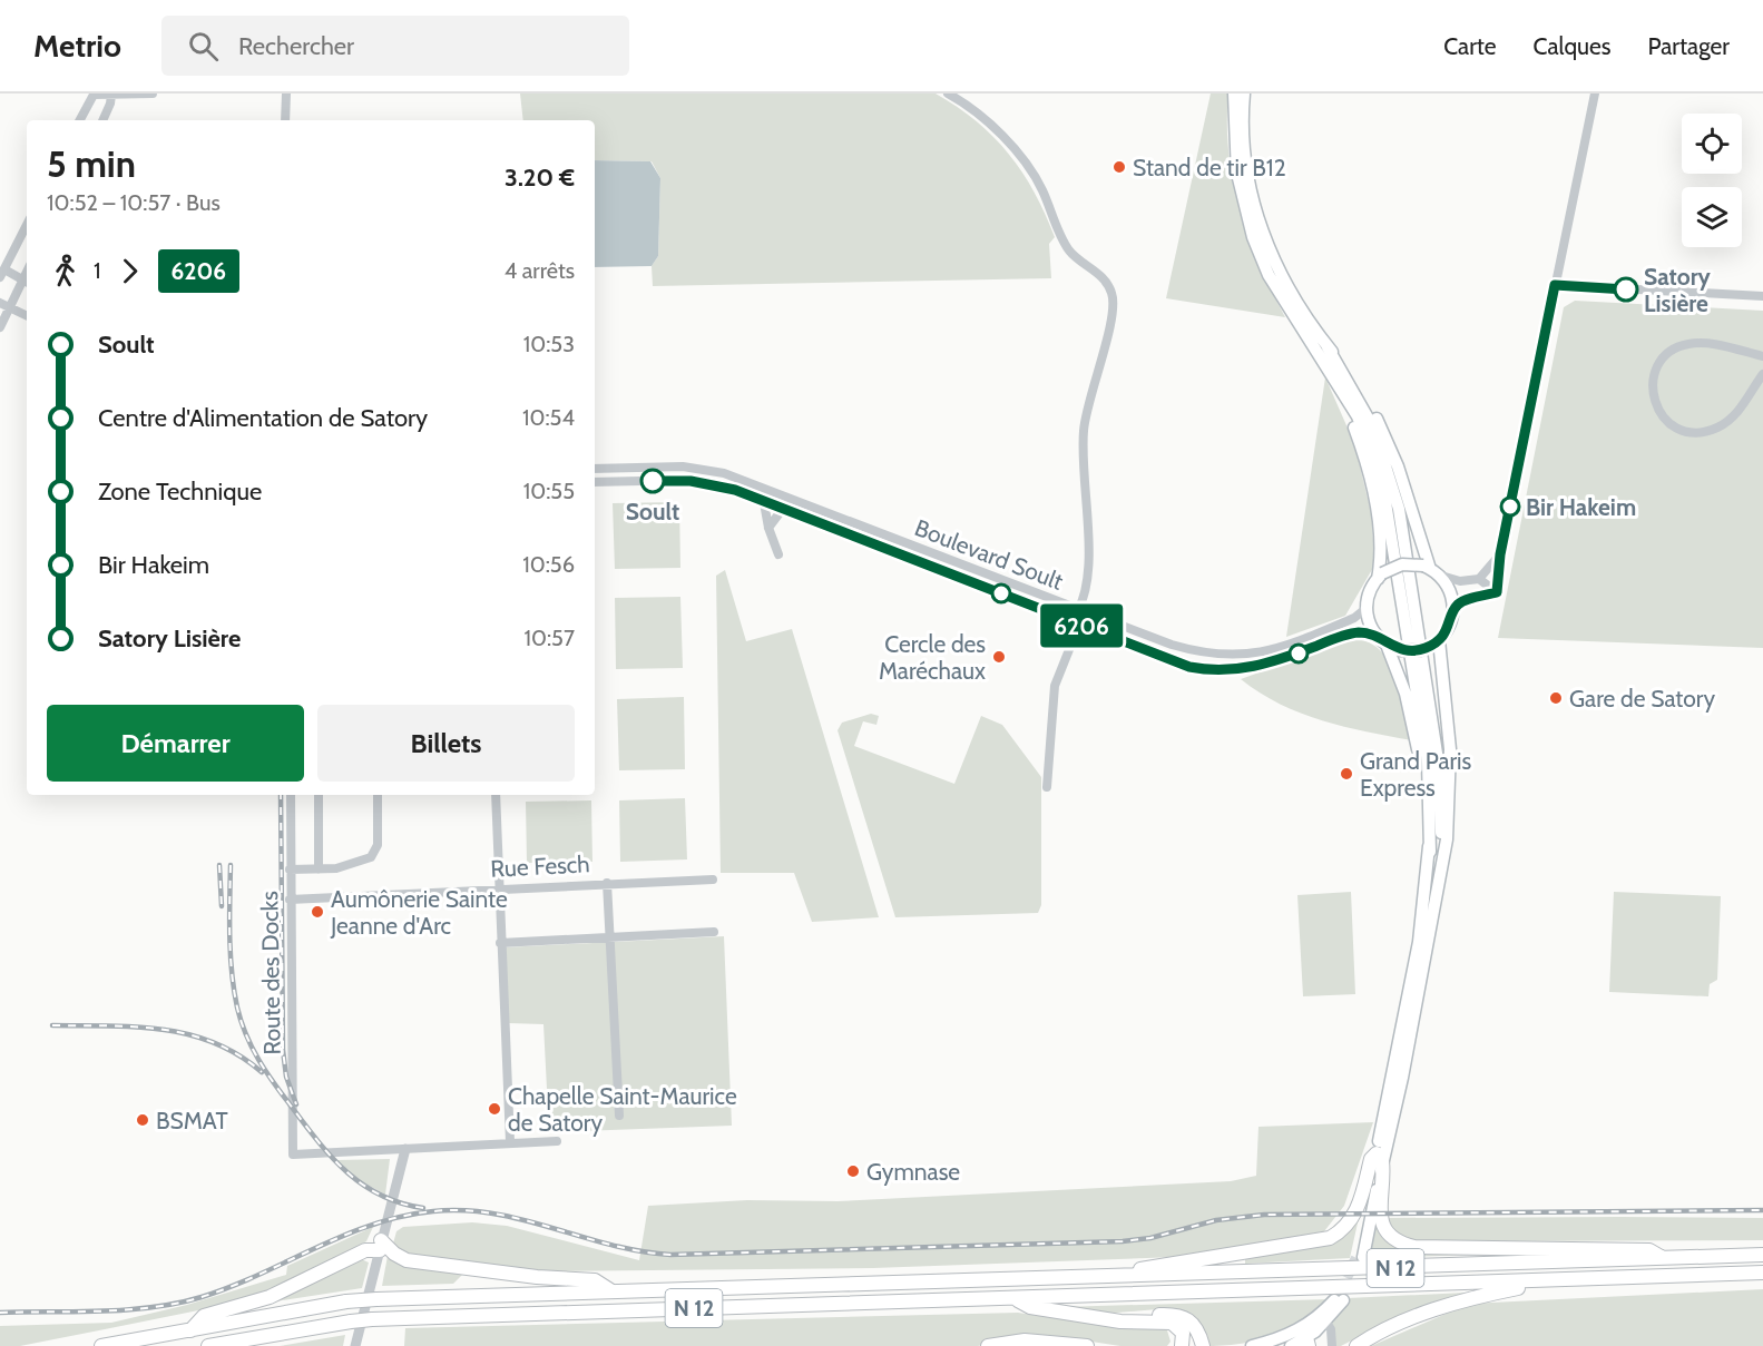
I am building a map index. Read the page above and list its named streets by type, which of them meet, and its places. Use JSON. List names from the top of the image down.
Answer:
{
  "streets": {
    "main road": ["N 12"],
    "street": ["Boulevard Soult", "Rue Fesch", "Route des Docks"]
  },
  "crossings": [
    ["Rue Fesch", "Route des Docks"]
  ],
  "places": [
    "Stand de tir B12",
    "Satory Lisière",
    "Soult",
    "Bir Hakeim",
    "Cercle des Maréchaux",
    "Gare de Satory",
    "Grand Paris Express",
    "Aumônerie Sainte Jeanne d'Arc",
    "Chapelle Saint-Maurice de Satory",
    "BSMAT",
    "Gymnase"
  ],
  "lines": ["bus line 6206"],
  "page": {
    "header": "Metrio",
    "search": "Rechercher",
    "nav": ["Carte", "Calques", "Partager"],
    "on_map": "6206",
    "heading": ["5 min", "10:52 – 10:57 · Bus", "3.20 €"],
    "legs": ["1", "6206", "4 arrêts"],
    "list": [
      {
        "name": "Soult",
        "value": "10:53"
      },
      {
        "name": "Centre d'Alimentation de Satory",
        "value": "10:54"
      },
      {
        "name": "Zone Technique",
        "value": "10:55"
      },
      {
        "name": "Bir Hakeim",
        "value": "10:56"
      },
      {
        "name": "Satory Lisière",
        "value": "10:57"
      }
    ],
    "buttons": ["Démarrer", "Billets"]
  }
}
